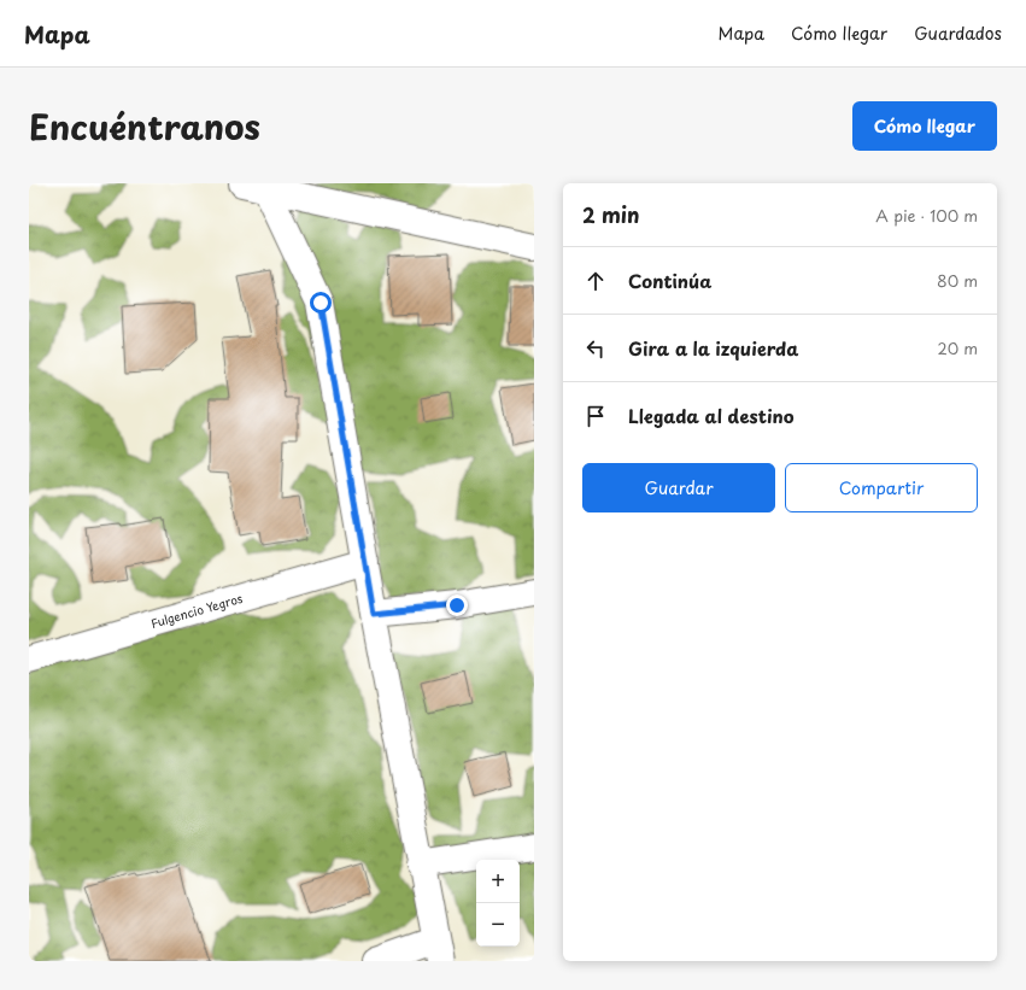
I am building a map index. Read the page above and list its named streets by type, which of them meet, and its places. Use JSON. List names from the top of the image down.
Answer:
{
  "streets": {
    "street": ["Fulgencio Yegros"]
  },
  "page": {
    "header": "Mapa",
    "nav": ["Mapa", "Cómo llegar", "Guardados"],
    "title": "Encuéntranos",
    "buttons": [
      "Cómo llegar",
      ["Guardar", "Compartir"]
    ],
    "heading": ["2 min", "A pie · 100 m"],
    "list": [
      ["Continúa", "80 m"],
      ["Gira a la izquierda", "20 m"],
      "Llegada al destino"
    ],
    "map_buttons": ["+", "−"]
  }
}
